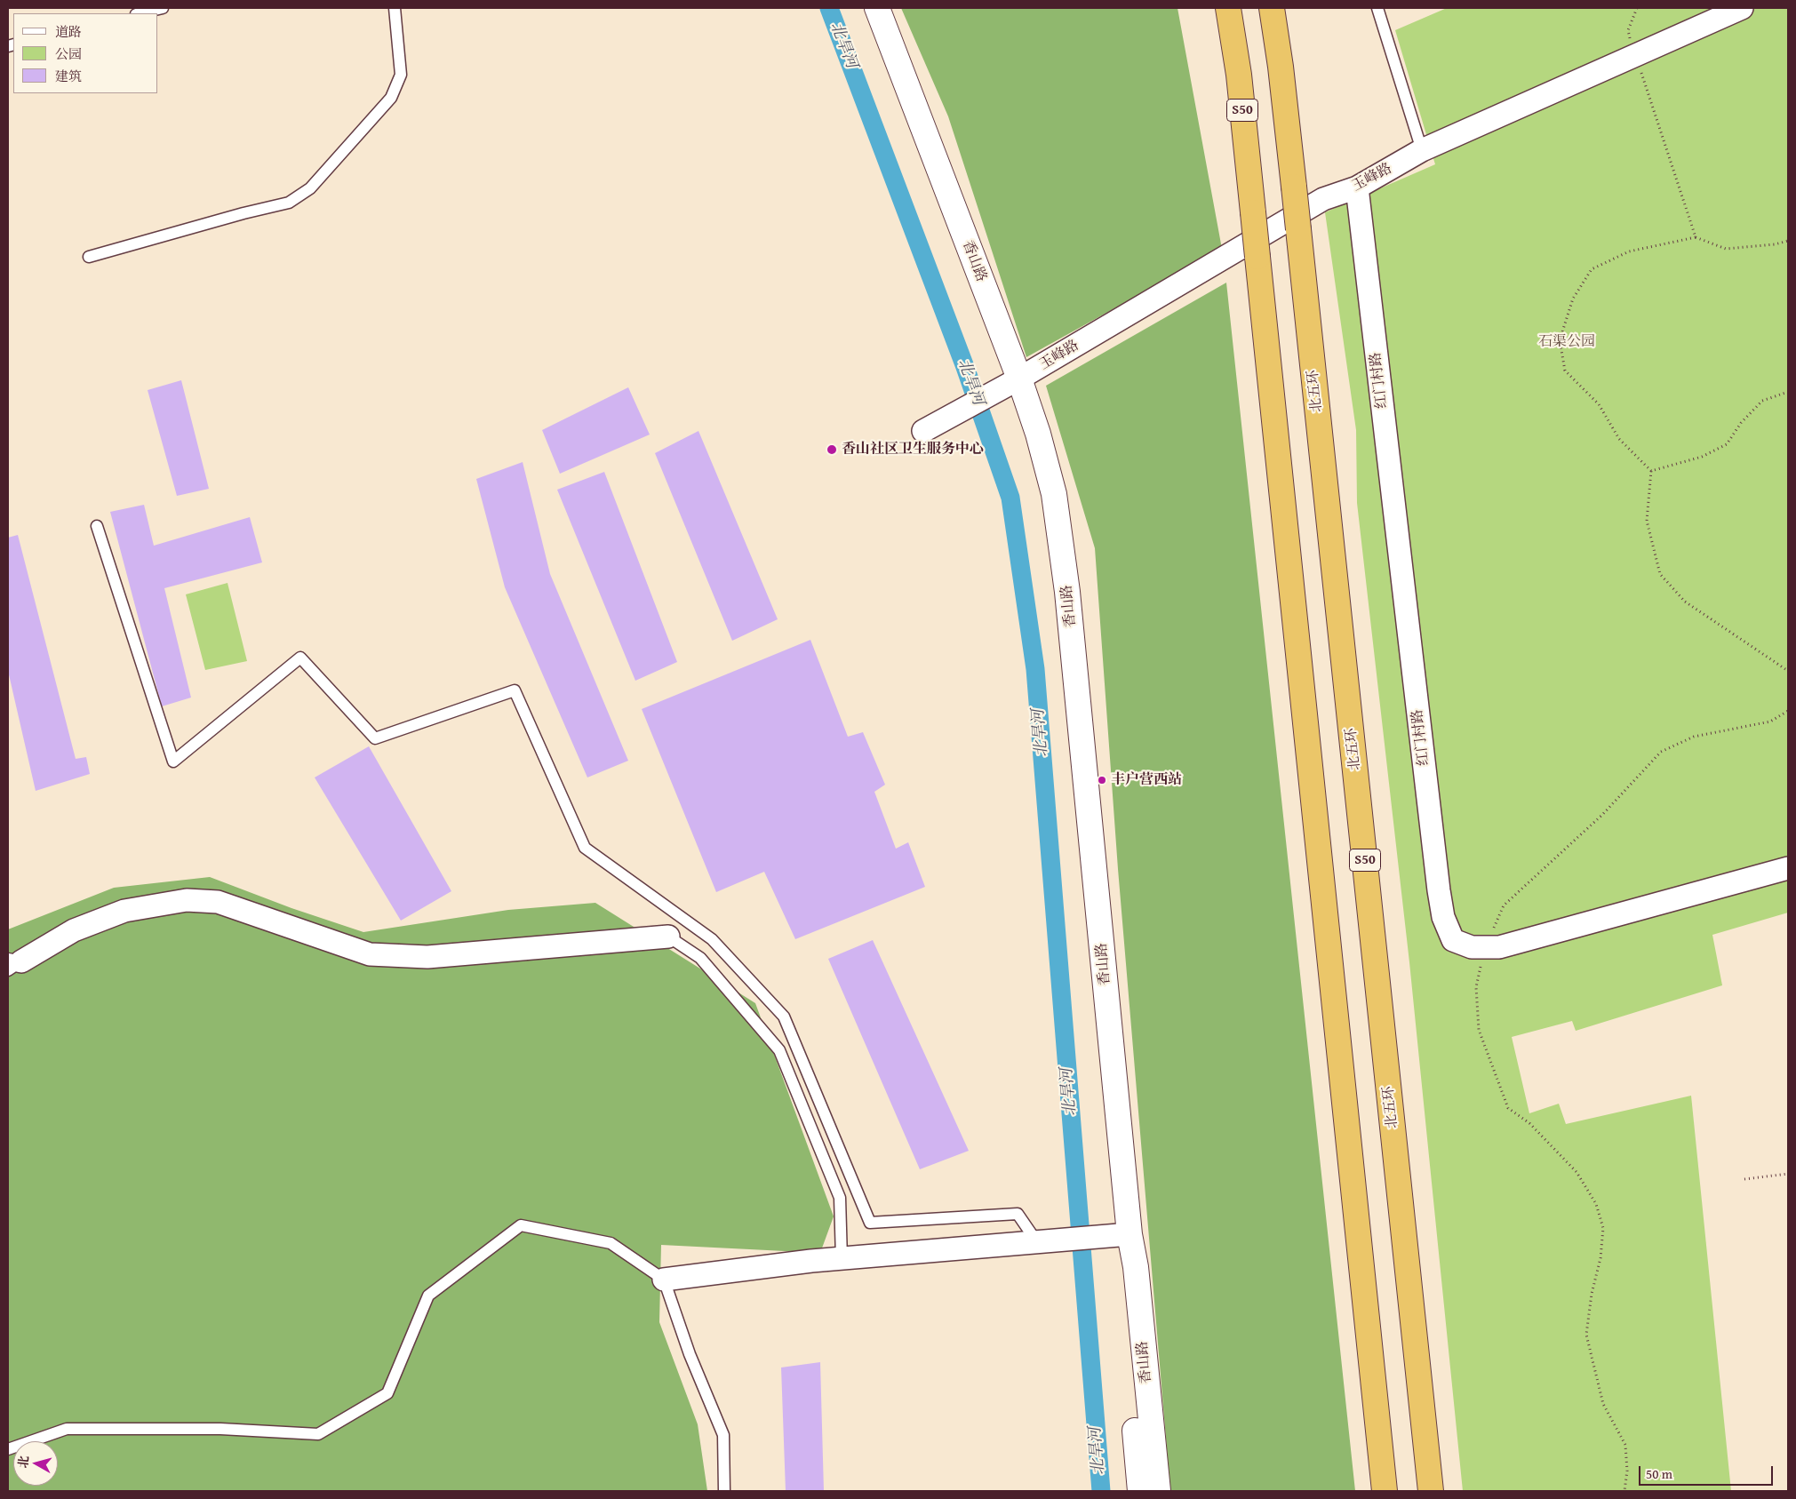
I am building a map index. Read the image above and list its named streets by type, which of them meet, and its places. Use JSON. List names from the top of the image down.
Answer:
{
  "streets": {
    "highway": ["S50", "北五环"],
    "street": ["玉峰路", "香山路", "红门村路"]
  },
  "crossings": [
    ["玉峰路", "香山路"],
    ["玉峰路", "红门村路"]
  ],
  "water": ["北旱河"],
  "parks": ["石渠公园"],
  "places": ["香山社区卫生服务中心", "丰户营西站"],
  "legend": ["道路", "公园", "建筑"],
  "scale_bar": "50 m",
  "north": "left"
}
